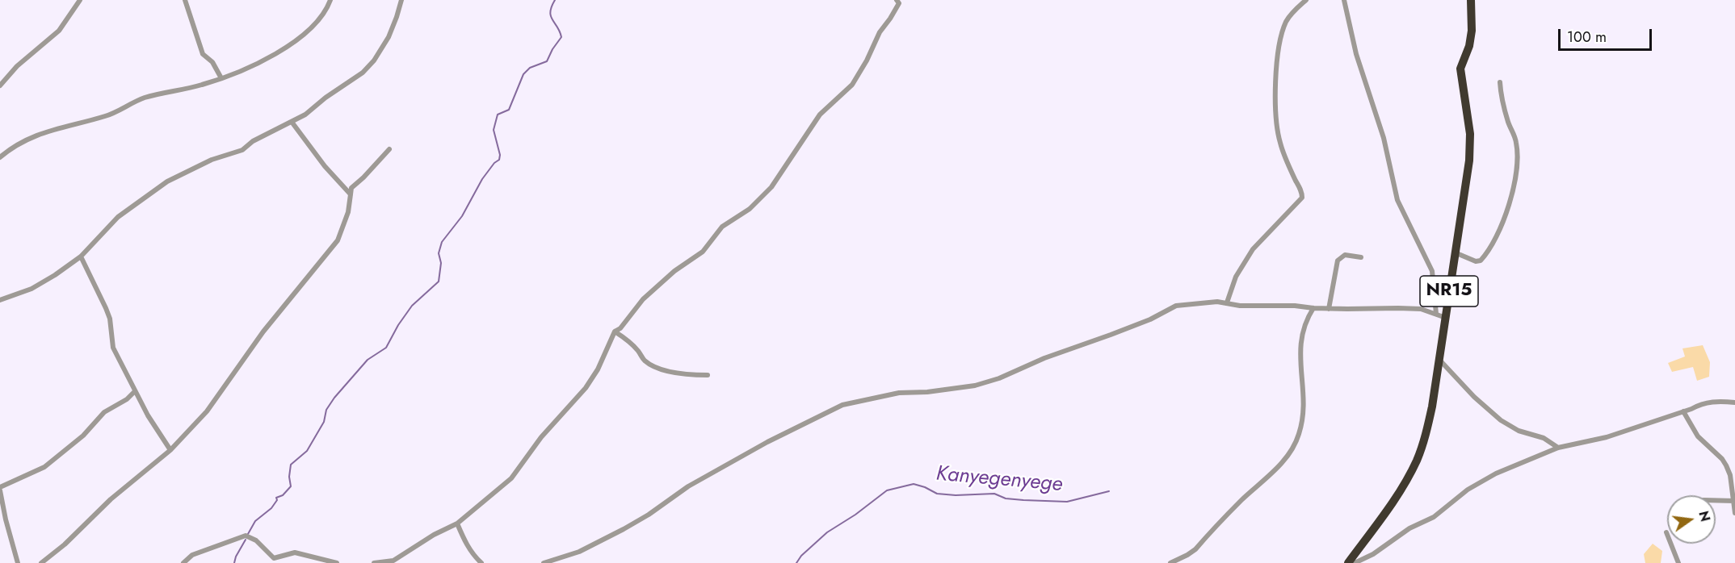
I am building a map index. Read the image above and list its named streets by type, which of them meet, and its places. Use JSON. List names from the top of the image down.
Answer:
{
  "streets": {
    "highway": ["NR15"]
  },
  "water": ["Kanyegenyege"],
  "scale_bar": "100 m",
  "north": "right"
}
